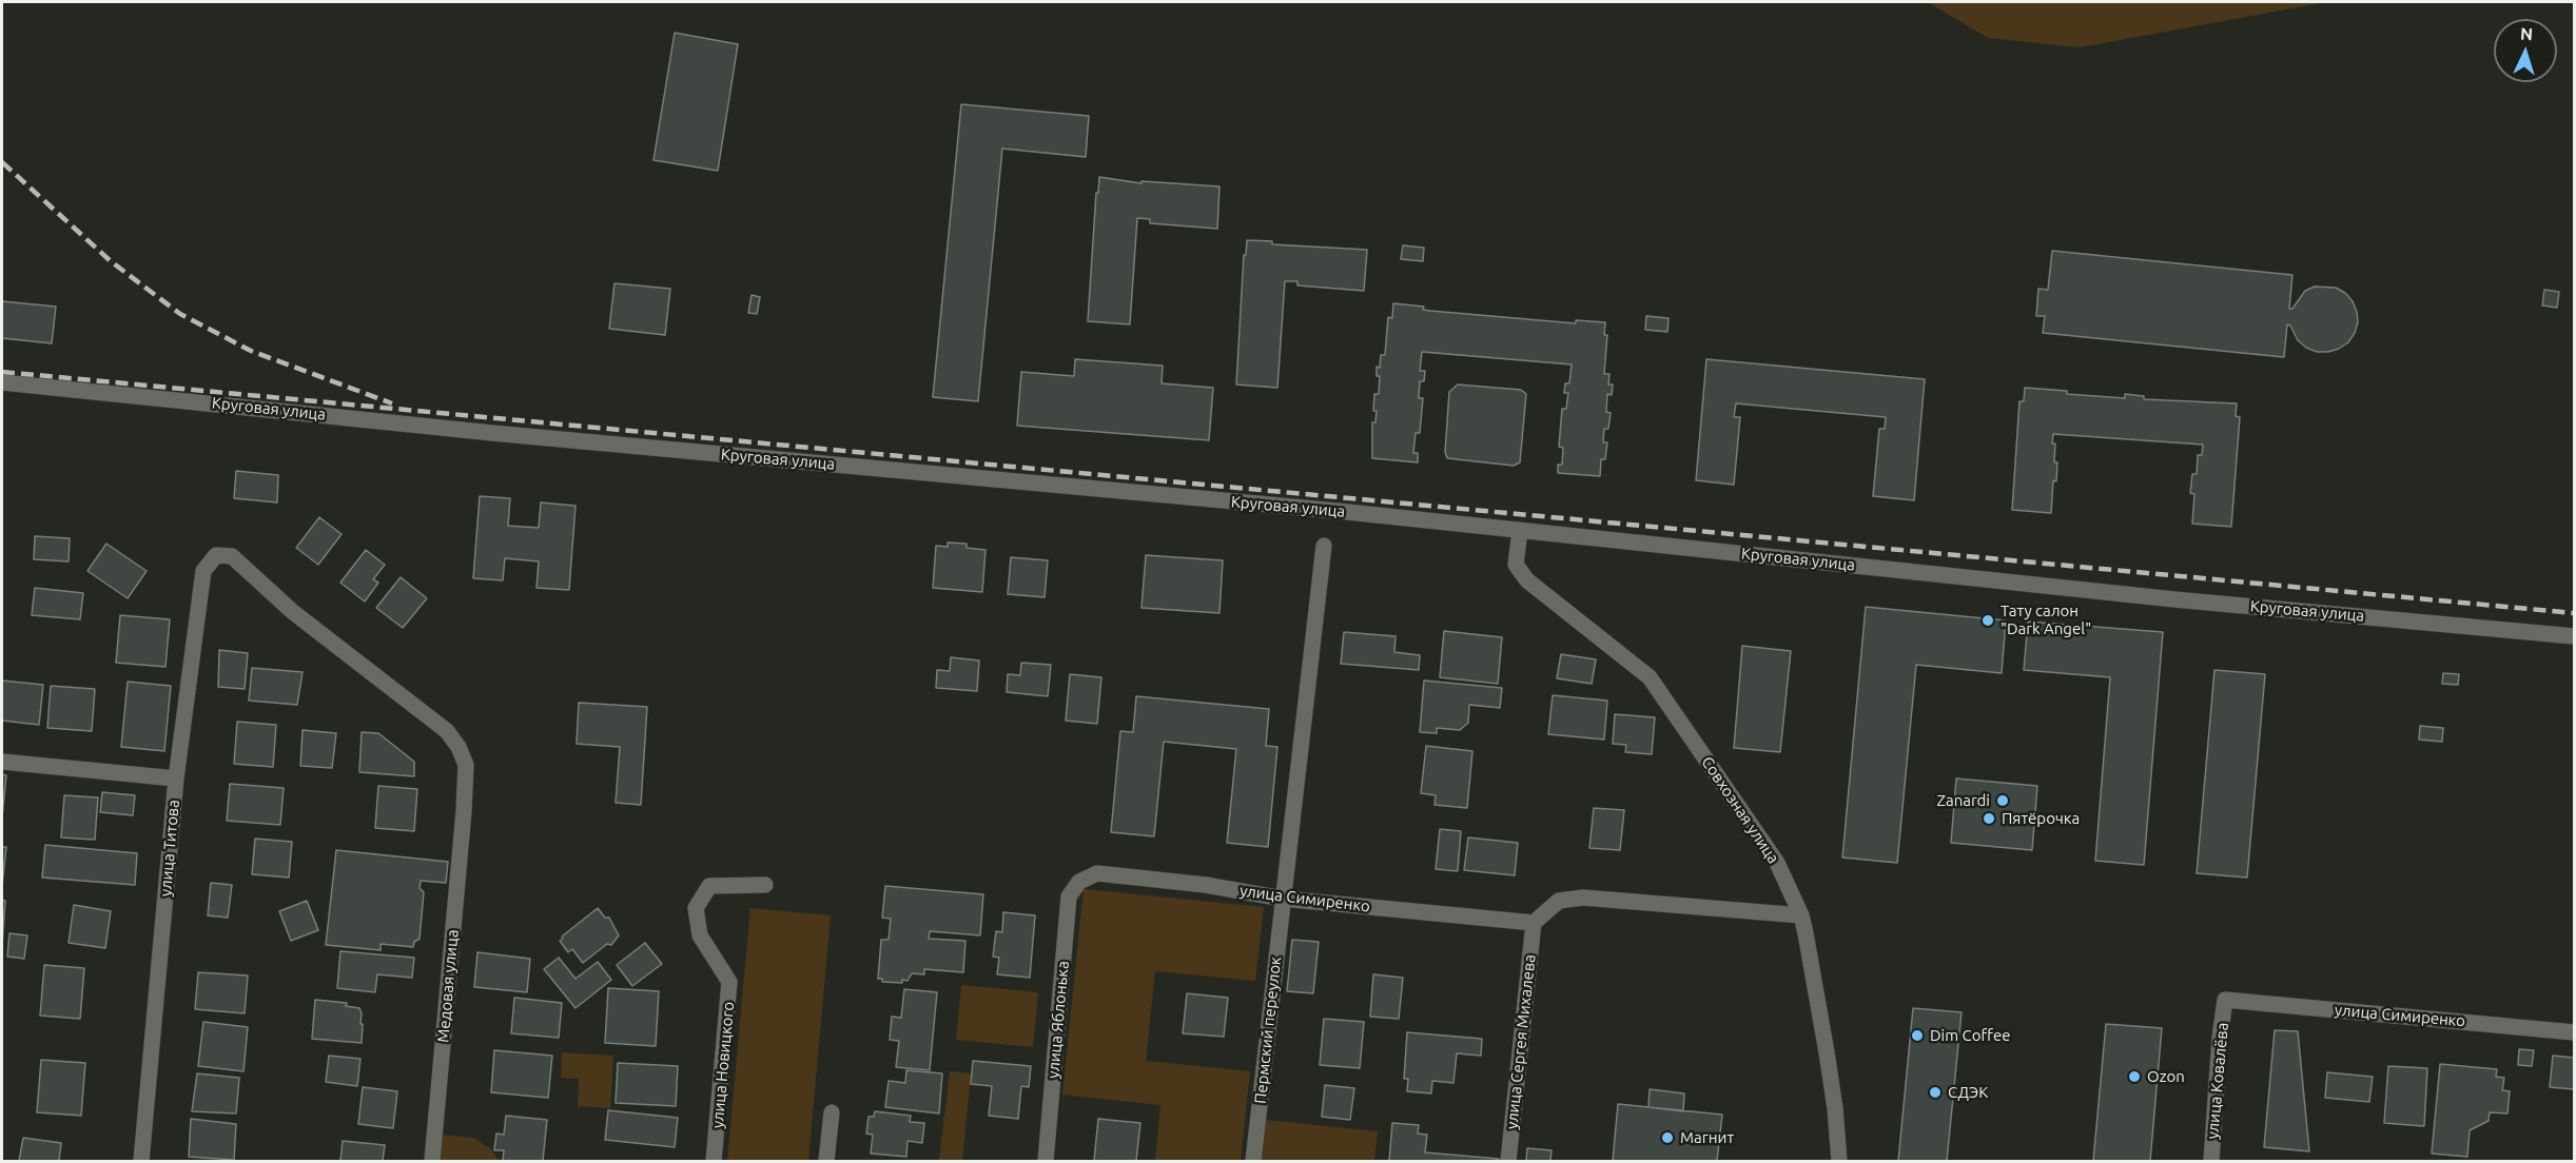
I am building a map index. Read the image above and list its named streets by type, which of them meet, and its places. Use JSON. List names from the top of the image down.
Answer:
{
  "streets": {
    "street": [
      "Круговая улица",
      "Совхозная улица",
      "улица Титова",
      "улица Симиренко",
      "Медовая улица",
      "улица Яблонька",
      "Пермский переулок",
      "улица Сергея Михалева",
      "улица Новицкого",
      "улица Ковалёва"
    ]
  },
  "crossings": [
    ["Круговая улица", "Совхозная улица"],
    ["улица Титова", "Медовая улица"],
    ["улица Симиренко", "улица Яблонька"],
    ["улица Симиренко", "Пермский переулок"],
    ["улица Симиренко", "улица Сергея Михалева"],
    ["улица Симиренко", "улица Ковалёва"]
  ],
  "places": [
    "Тату салон \"Dark Angel\"",
    "Zanardi",
    "Пятёрочка",
    "Dim Coffee",
    "Ozon",
    "СДЭК",
    "Магнит"
  ],
  "north": "top"
}
